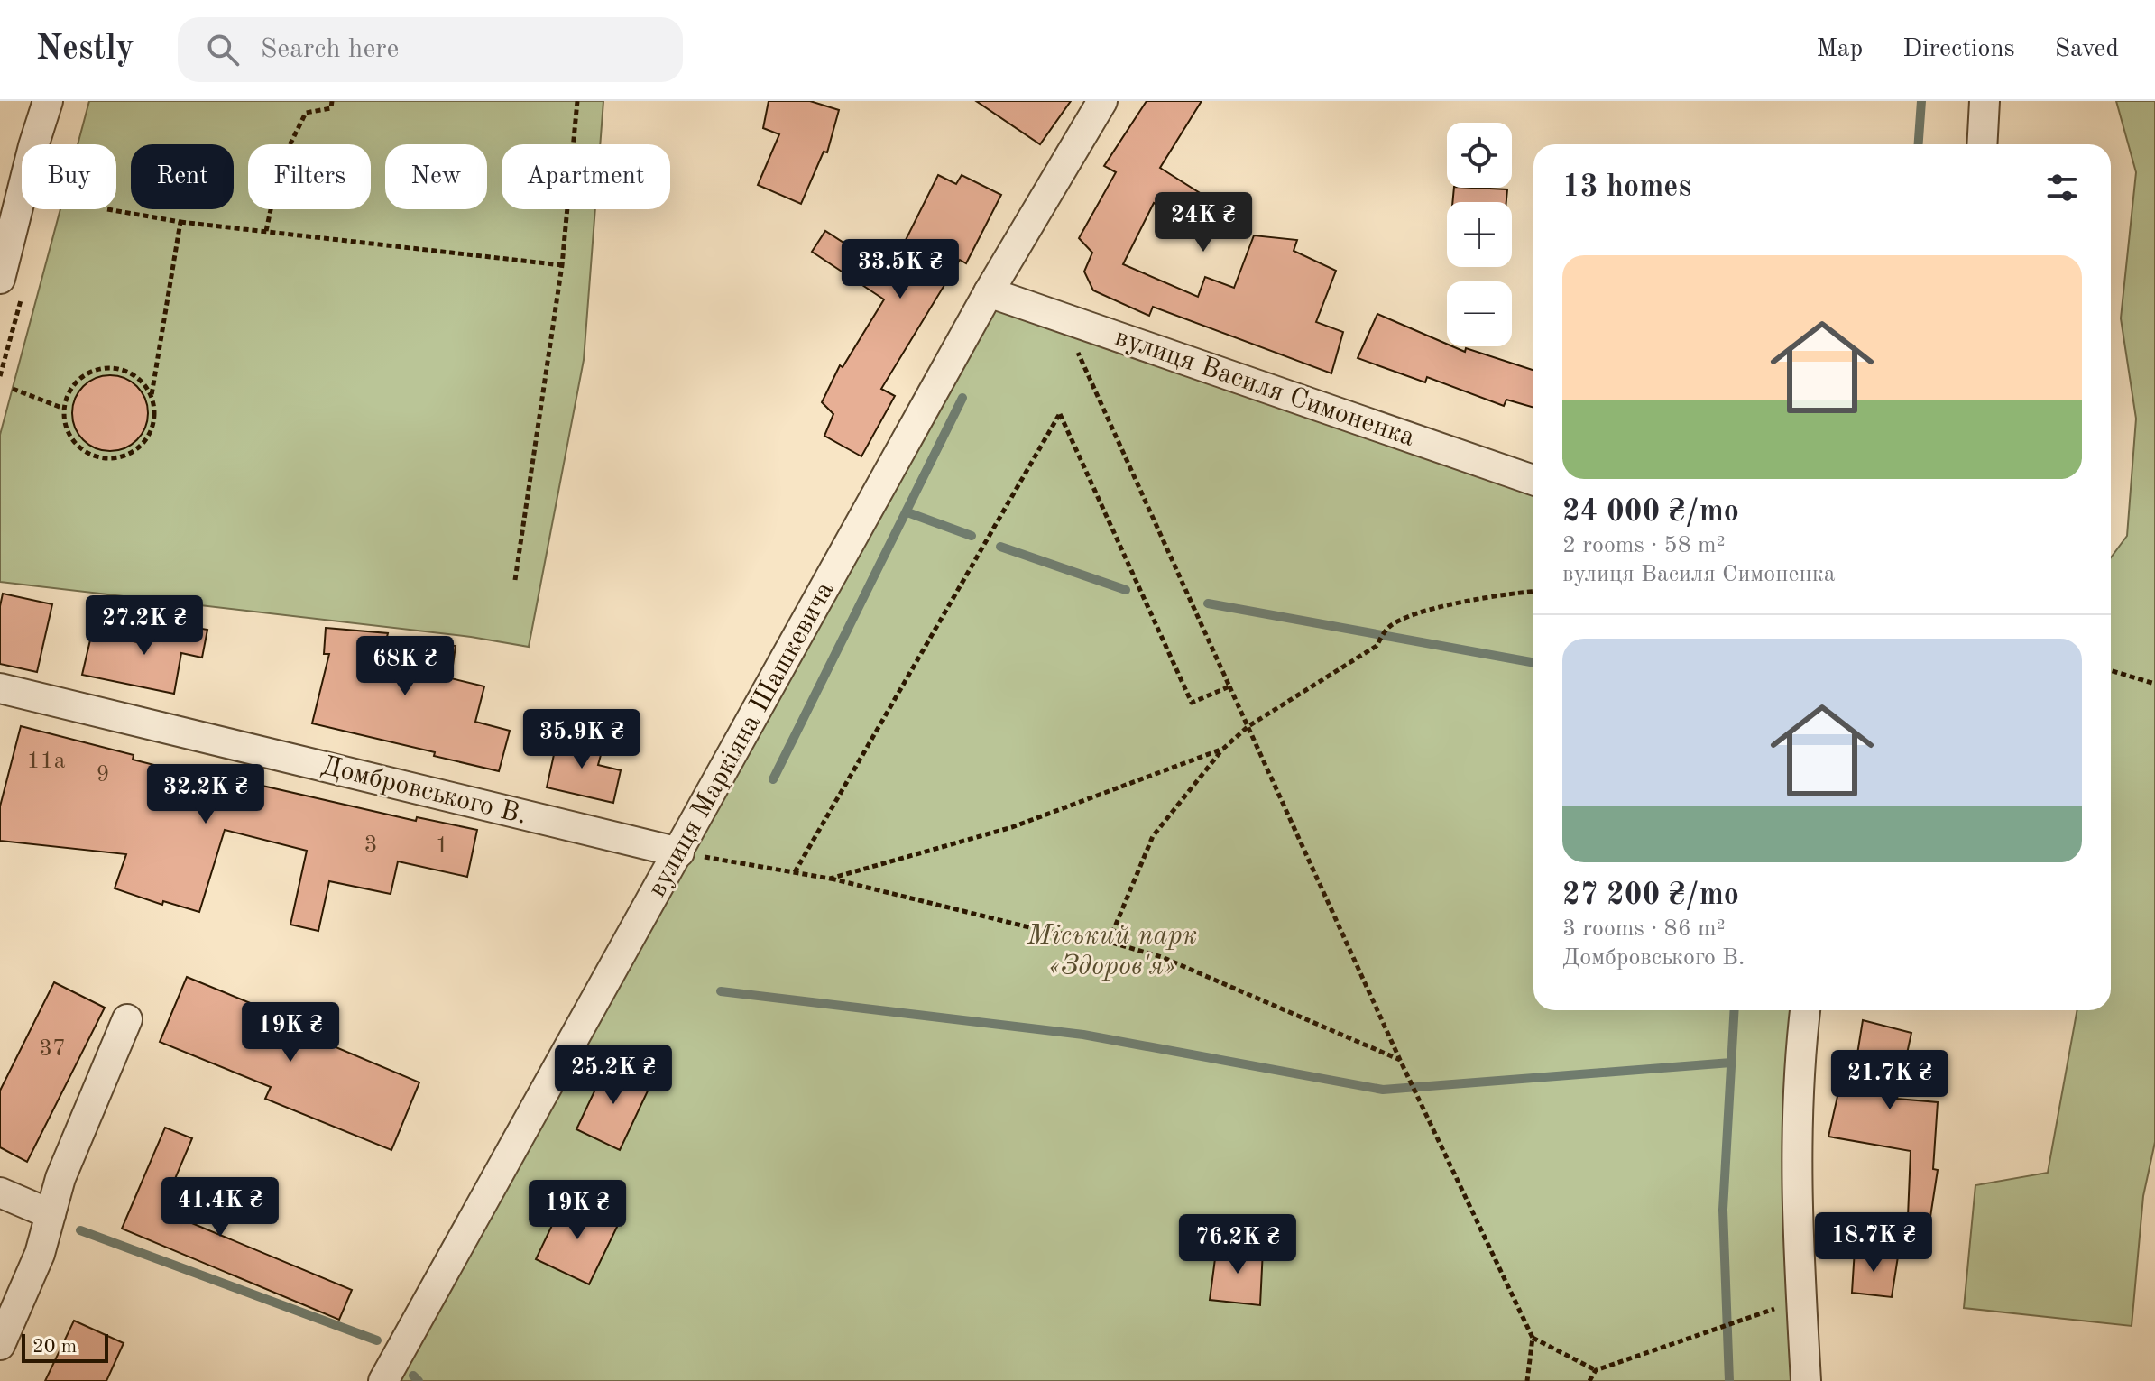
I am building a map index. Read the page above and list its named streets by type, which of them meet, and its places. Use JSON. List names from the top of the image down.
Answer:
{
  "streets": {
    "street": ["вулиця Василя Симоненка", "вулиця Маркіяна Шашкевича", "Домбровського В."]
  },
  "crossings": [
    ["вулиця Василя Симоненка", "вулиця Маркіяна Шашкевича"],
    ["вулиця Маркіяна Шашкевича", "Домбровського В."]
  ],
  "parks": ["Міський парк «Здоров'я»"],
  "house_numbers": [
    "11а",
    "9",
    "3",
    "1",
    "37"
  ],
  "scale_bar": "20 m",
  "page": {
    "header": "Nestly",
    "search": "Search here",
    "nav": ["Map", "Directions", "Saved"],
    "map_buttons": ["+", "−"],
    "chip": [
      "Buy",
      "Rent",
      "Filters",
      "New",
      "Apartment"
    ],
    "heading": "13 homes",
    "price": [
      "24K ₴",
      "33.5K ₴",
      "27.2K ₴",
      "68K ₴",
      "35.9K ₴",
      "32.2K ₴",
      "19K ₴",
      "25.2K ₴",
      "21.7K ₴",
      "41.4K ₴",
      "19K ₴",
      "18.7K ₴",
      "76.2K ₴"
    ],
    "list": [
      {
        "name": "24 000 ₴/mo",
        "note": "2 rooms · 58 m² · вулиця Василя Симоненка"
      },
      {
        "name": "27 200 ₴/mo",
        "note": "3 rooms · 86 m² · Домбровського В."
      }
    ],
    "scale": "20 m"
  }
}
